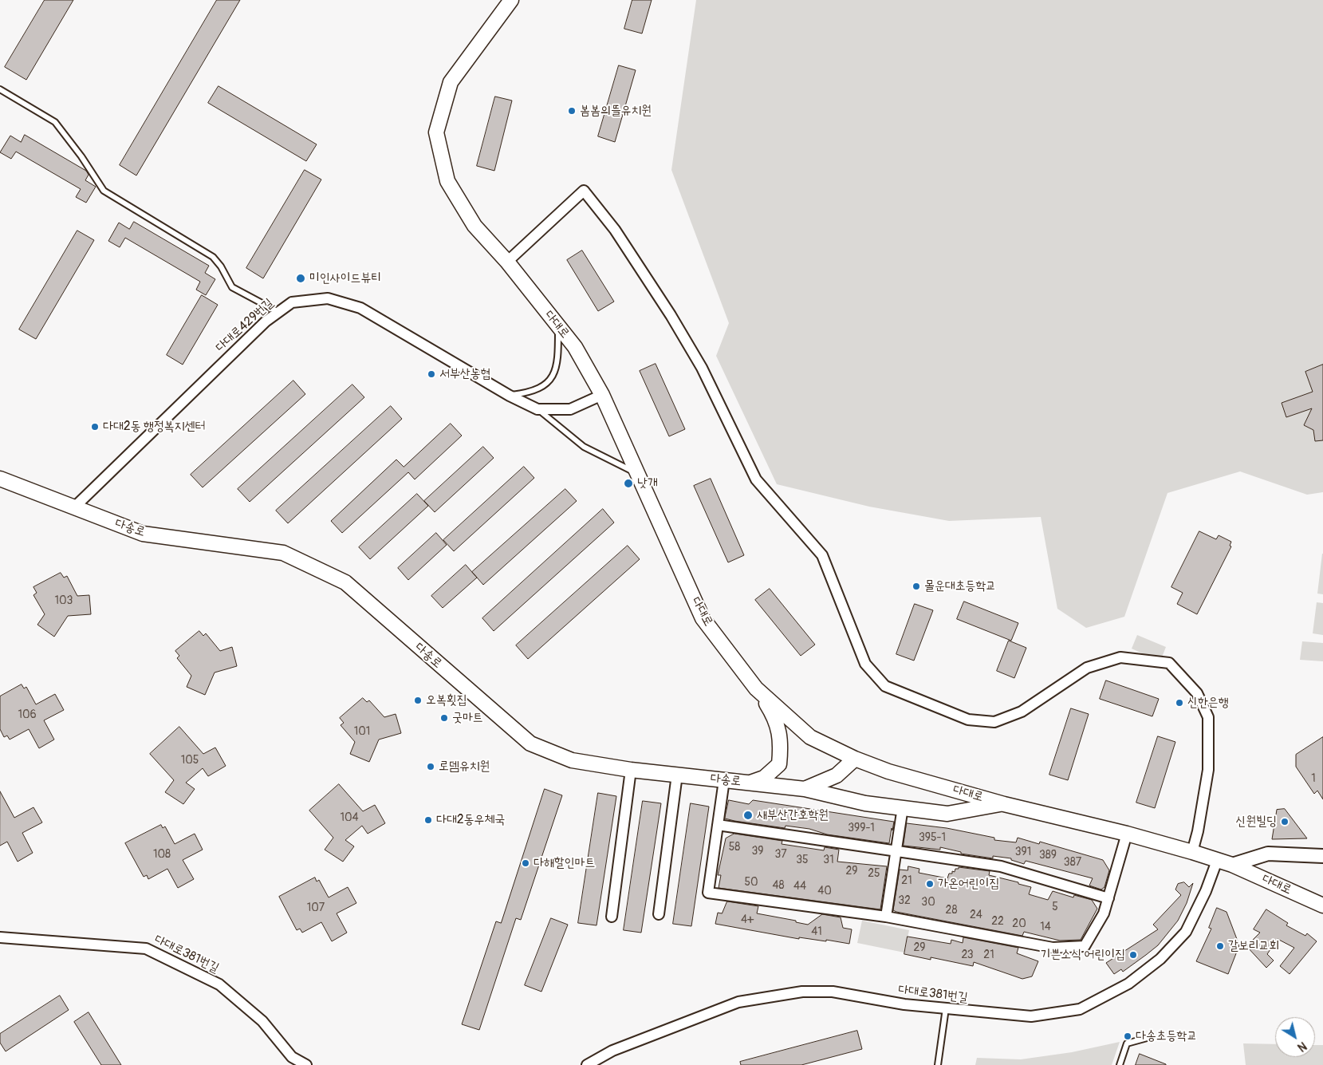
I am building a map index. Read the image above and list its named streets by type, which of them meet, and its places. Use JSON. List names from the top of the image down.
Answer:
{
  "streets": {
    "main road": ["다대로", "다송로"],
    "street": ["다대로429번길", "다대로381번길"]
  },
  "crossings": [
    ["다대로", "다대로429번길"],
    ["다대로", "다송로"],
    ["다대로", "다대로381번길"],
    ["다대로429번길", "다송로"]
  ],
  "places": [
    "봄봄의뜰유치원",
    "미인사이드뷰티",
    "서부산농협",
    "다대2동 행정복지센터",
    "낫개",
    "몰운대초등학교",
    "오복횟집",
    "신한은행",
    "굿마트",
    "로뎀유치원",
    "새부산간호학원",
    "다대2동우체국",
    "신원빌딩",
    "다해할인마트",
    "가온어린이집",
    "갈보리교회",
    "기쁜소식 어린이집",
    "다송초등학교"
  ],
  "house_numbers": [
    "103",
    "106",
    "101",
    "105",
    "1",
    "104",
    "399-1",
    "395-1",
    "58",
    "39",
    "391",
    "108",
    "37",
    "389",
    "35",
    "31",
    "387",
    "29",
    "25",
    "21",
    "50",
    "48",
    "44",
    "40",
    "32",
    "30",
    "5",
    "107",
    "28",
    "24",
    "4+",
    "22",
    "20",
    "14",
    "41",
    "29",
    "23",
    "21"
  ],
  "north": "bottom right"
}
